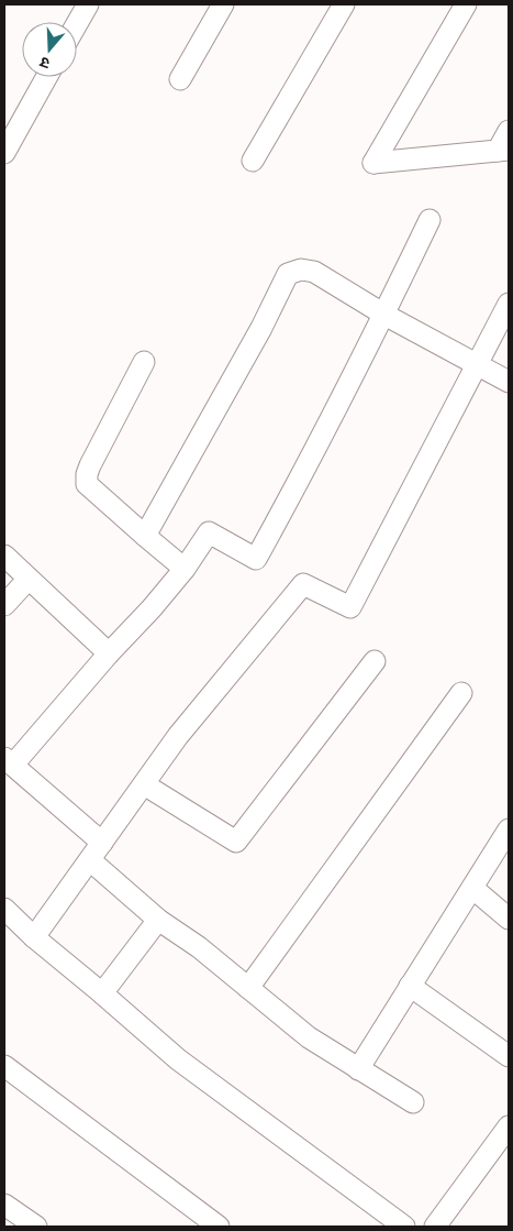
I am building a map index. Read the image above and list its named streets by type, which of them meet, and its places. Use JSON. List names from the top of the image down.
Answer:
{
  "north": "bottom"
}
